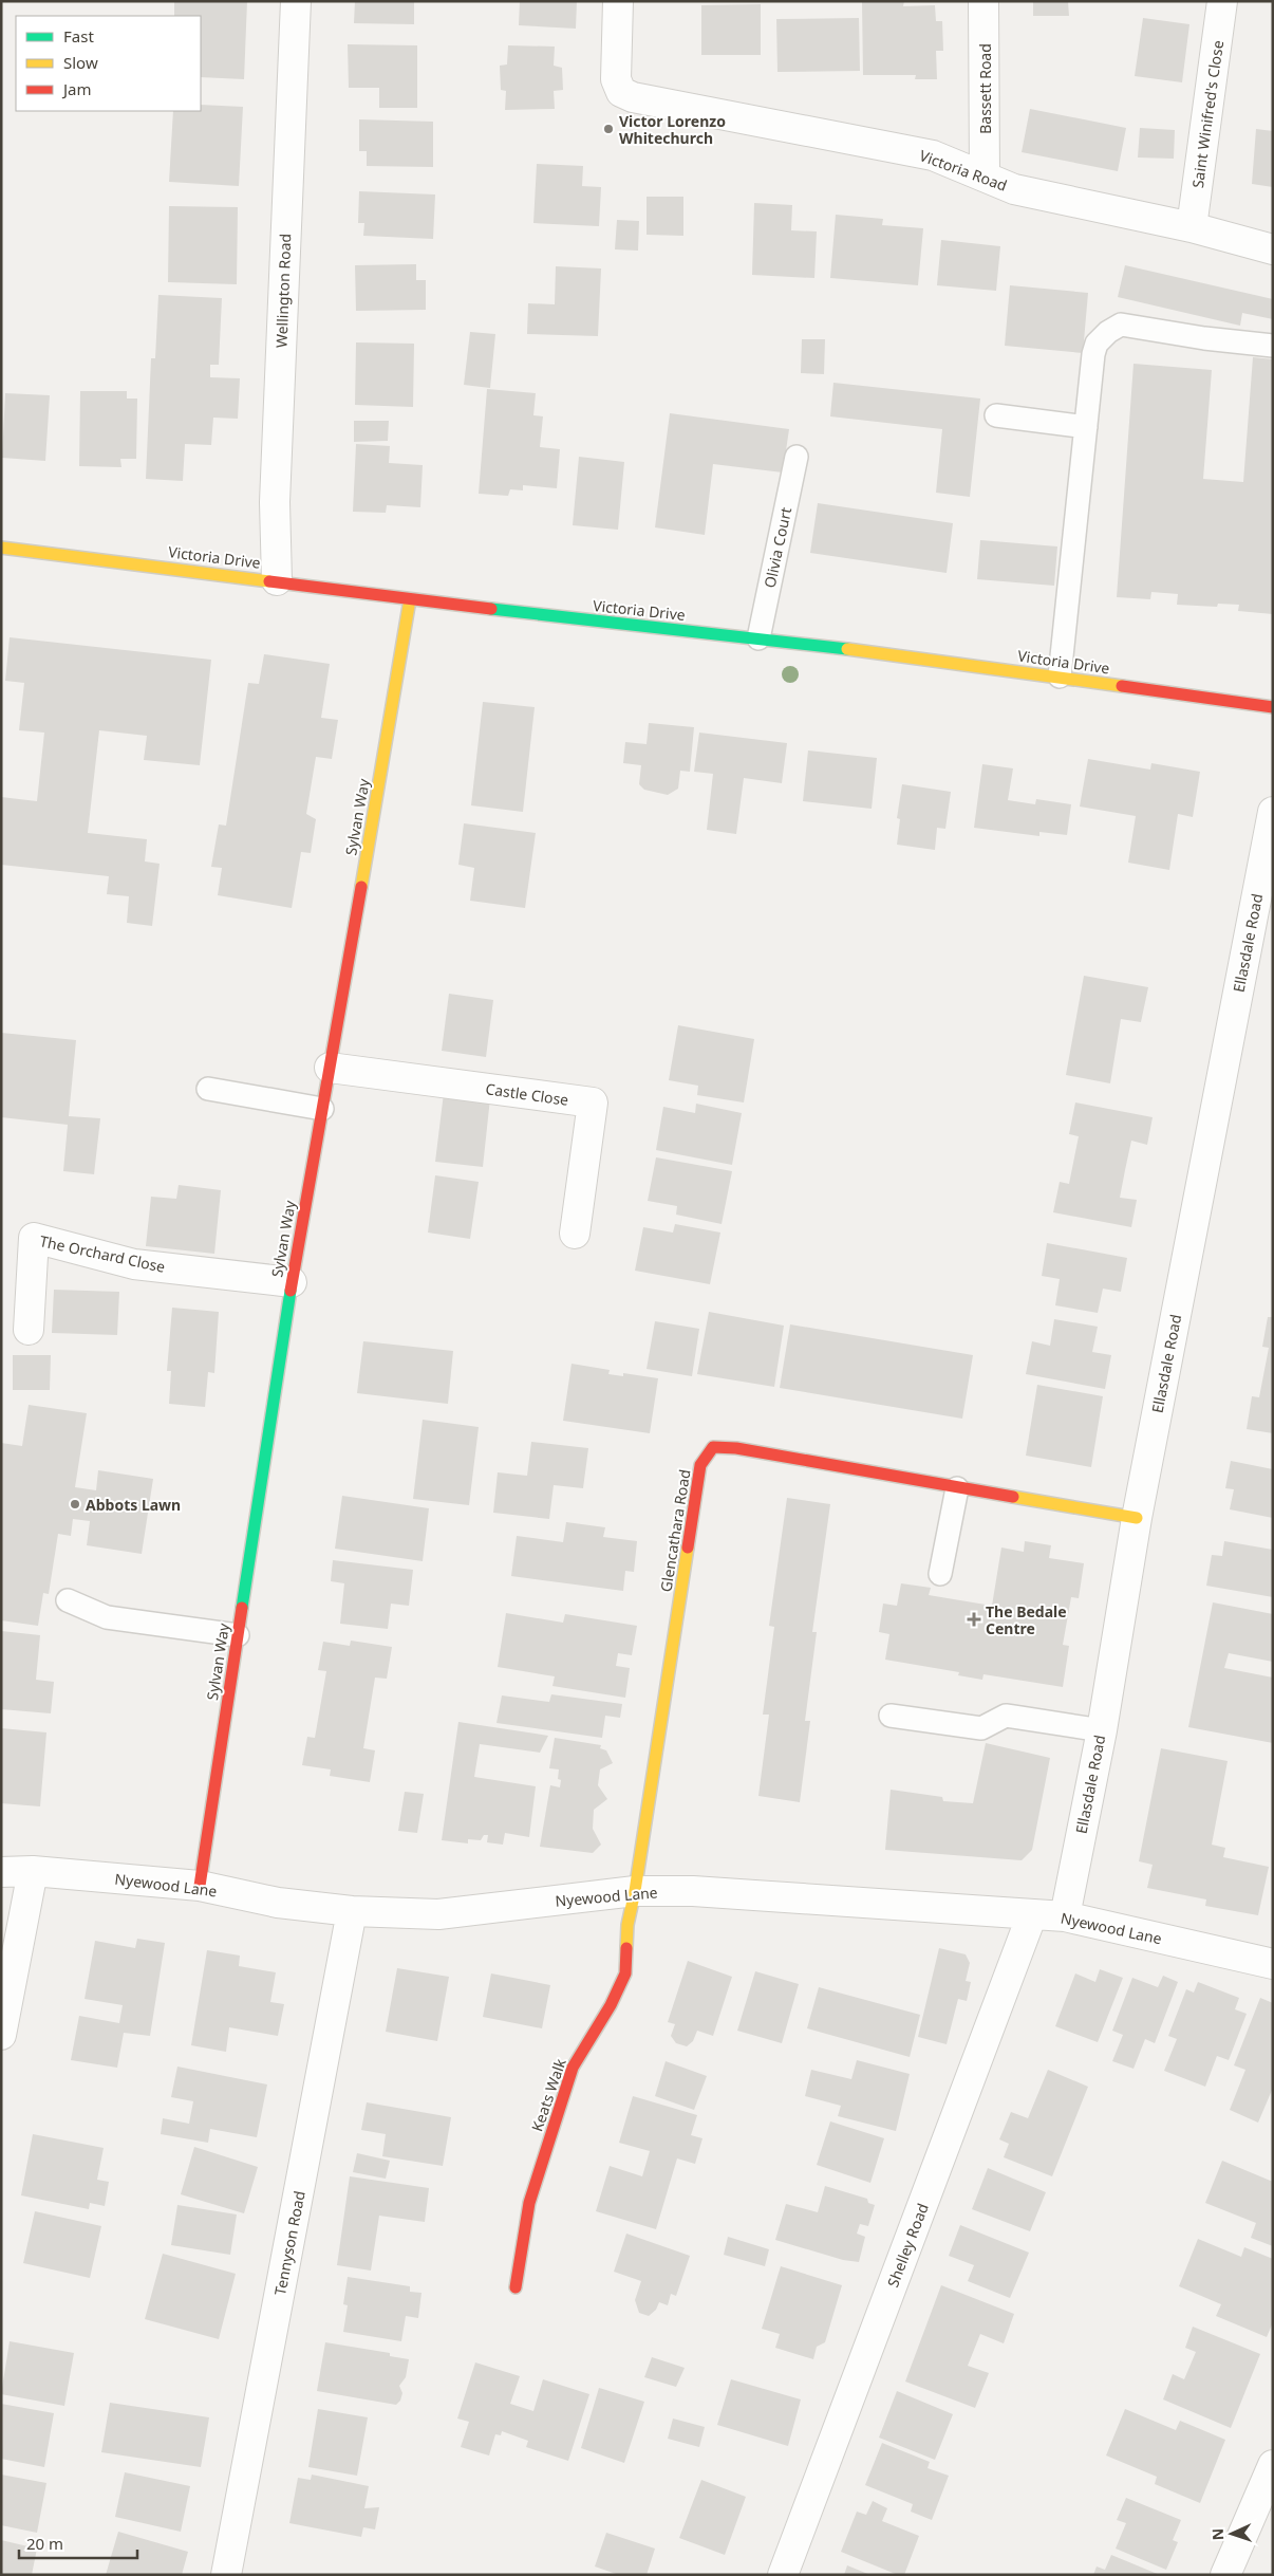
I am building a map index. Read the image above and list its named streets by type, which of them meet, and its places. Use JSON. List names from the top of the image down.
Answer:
{
  "streets": {
    "street": [
      "Bassett Road",
      "Saint Winifred's Close",
      "Victoria Road",
      "Wellington Road",
      "Victoria Drive",
      "Sylvan Way",
      "Ellasdale Road",
      "Castle Close",
      "The Orchard Close",
      "Glencathara Road",
      "Nyewood Lane",
      "Keats Walk",
      "Tennyson Road",
      "Shelley Road"
    ],
    "lane": ["Olivia Court"]
  },
  "crossings": [
    ["Bassett Road", "Victoria Road"],
    ["Saint Winifred's Close", "Victoria Road"],
    ["Wellington Road", "Victoria Drive"],
    ["Olivia Court", "Victoria Drive"],
    ["Victoria Drive", "Sylvan Way"],
    ["Sylvan Way", "Castle Close"],
    ["Sylvan Way", "The Orchard Close"],
    ["Sylvan Way", "Nyewood Lane"],
    ["Ellasdale Road", "Glencathara Road"],
    ["Ellasdale Road", "Nyewood Lane"],
    ["Glencathara Road", "Nyewood Lane"],
    ["Glencathara Road", "Keats Walk"],
    ["Nyewood Lane", "Keats Walk"],
    ["Nyewood Lane", "Tennyson Road"],
    ["Nyewood Lane", "Shelley Road"]
  ],
  "places": {
    "other": ["Victor Lorenzo Whitechurch", "Abbots Lawn"],
    "health": ["The Bedale Centre"]
  },
  "legend": ["Fast", "Slow", "Jam"],
  "scale_bar": "20 m",
  "north": "left"
}
